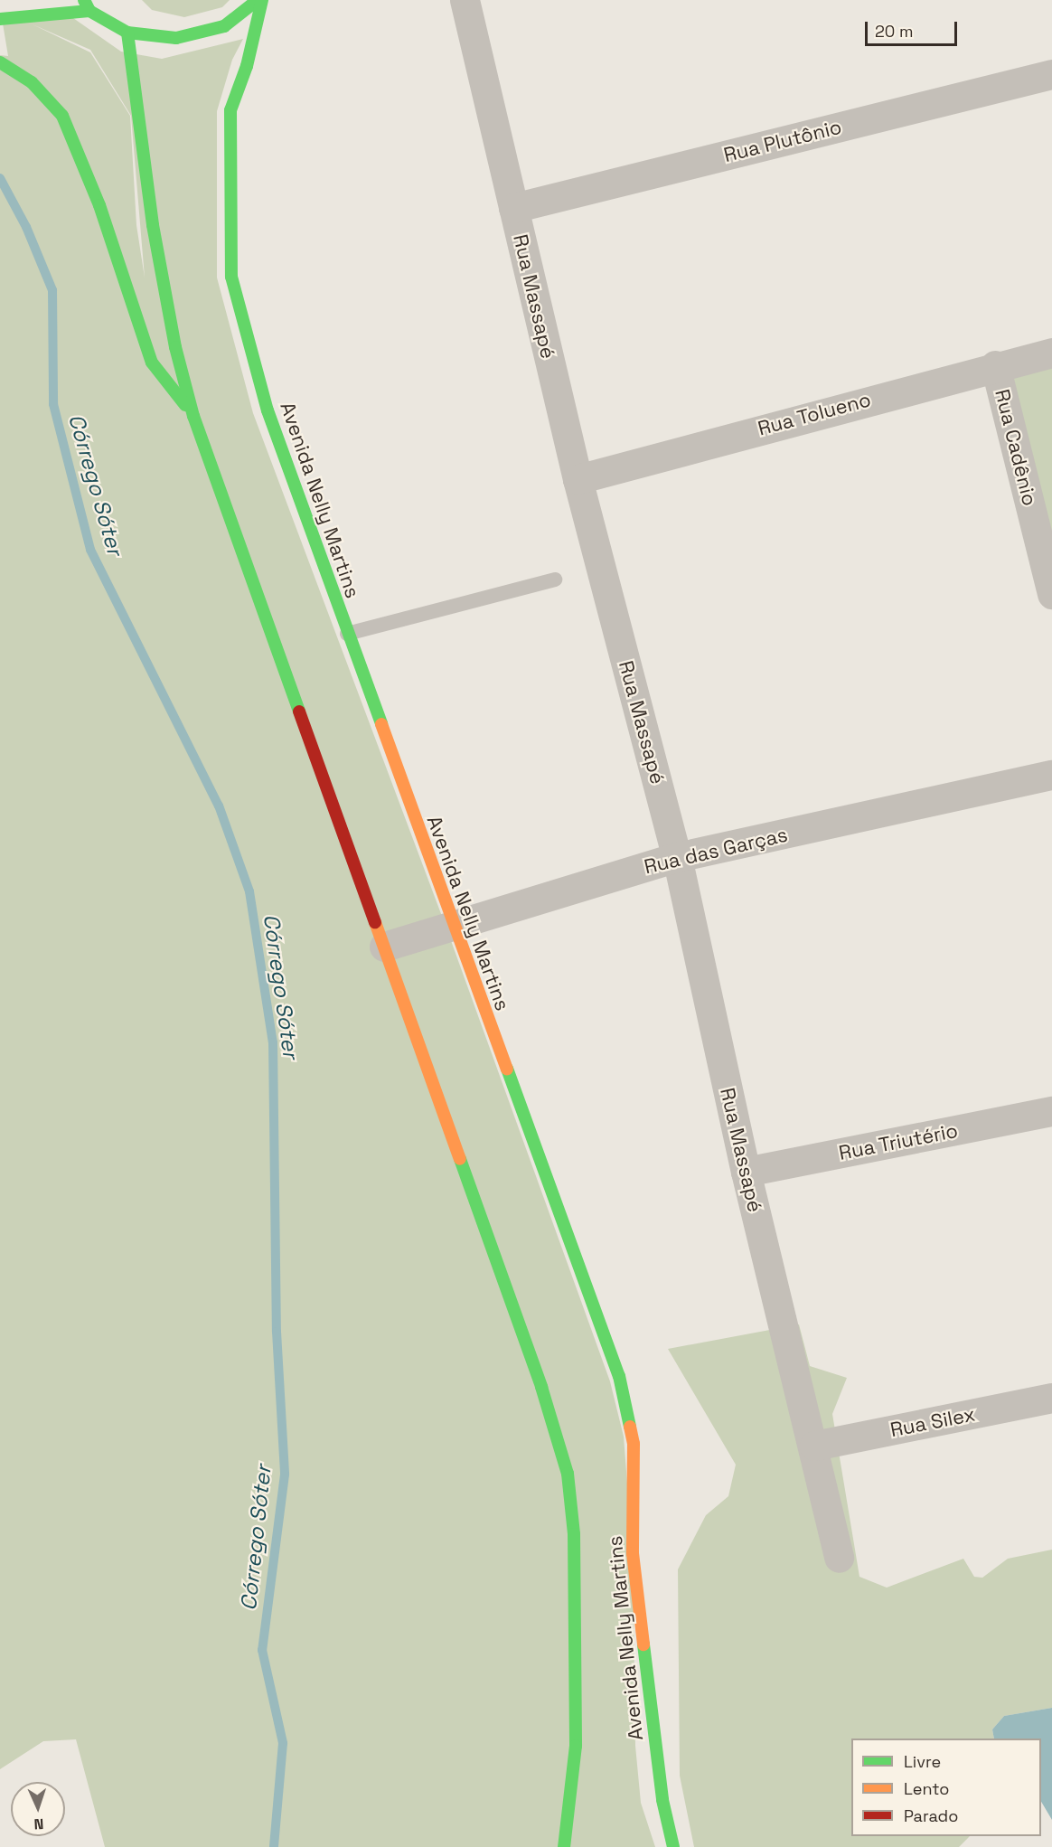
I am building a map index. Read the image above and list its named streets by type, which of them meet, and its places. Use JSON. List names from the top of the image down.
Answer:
{
  "streets": {
    "main road": ["Avenida Nelly Martins"],
    "street": [
      "Rua Plutônio",
      "Rua Massapé",
      "Rua Tolueno",
      "Rua Cadênio",
      "Rua das Garças",
      "Rua Triutério",
      "Rua Silex"
    ]
  },
  "crossings": [
    ["Rua Plutônio", "Rua Massapé"],
    ["Rua Massapé", "Rua Tolueno"],
    ["Rua Massapé", "Rua das Garças"],
    ["Rua Massapé", "Rua Triutério"],
    ["Rua Massapé", "Rua Silex"],
    ["Rua Tolueno", "Rua Cadênio"],
    ["Avenida Nelly Martins", "Rua das Garças"]
  ],
  "water": ["Córrego Sóter"],
  "legend": ["Livre", "Lento", "Parado"],
  "scale_bar": "20 m",
  "north": "bottom"
}
